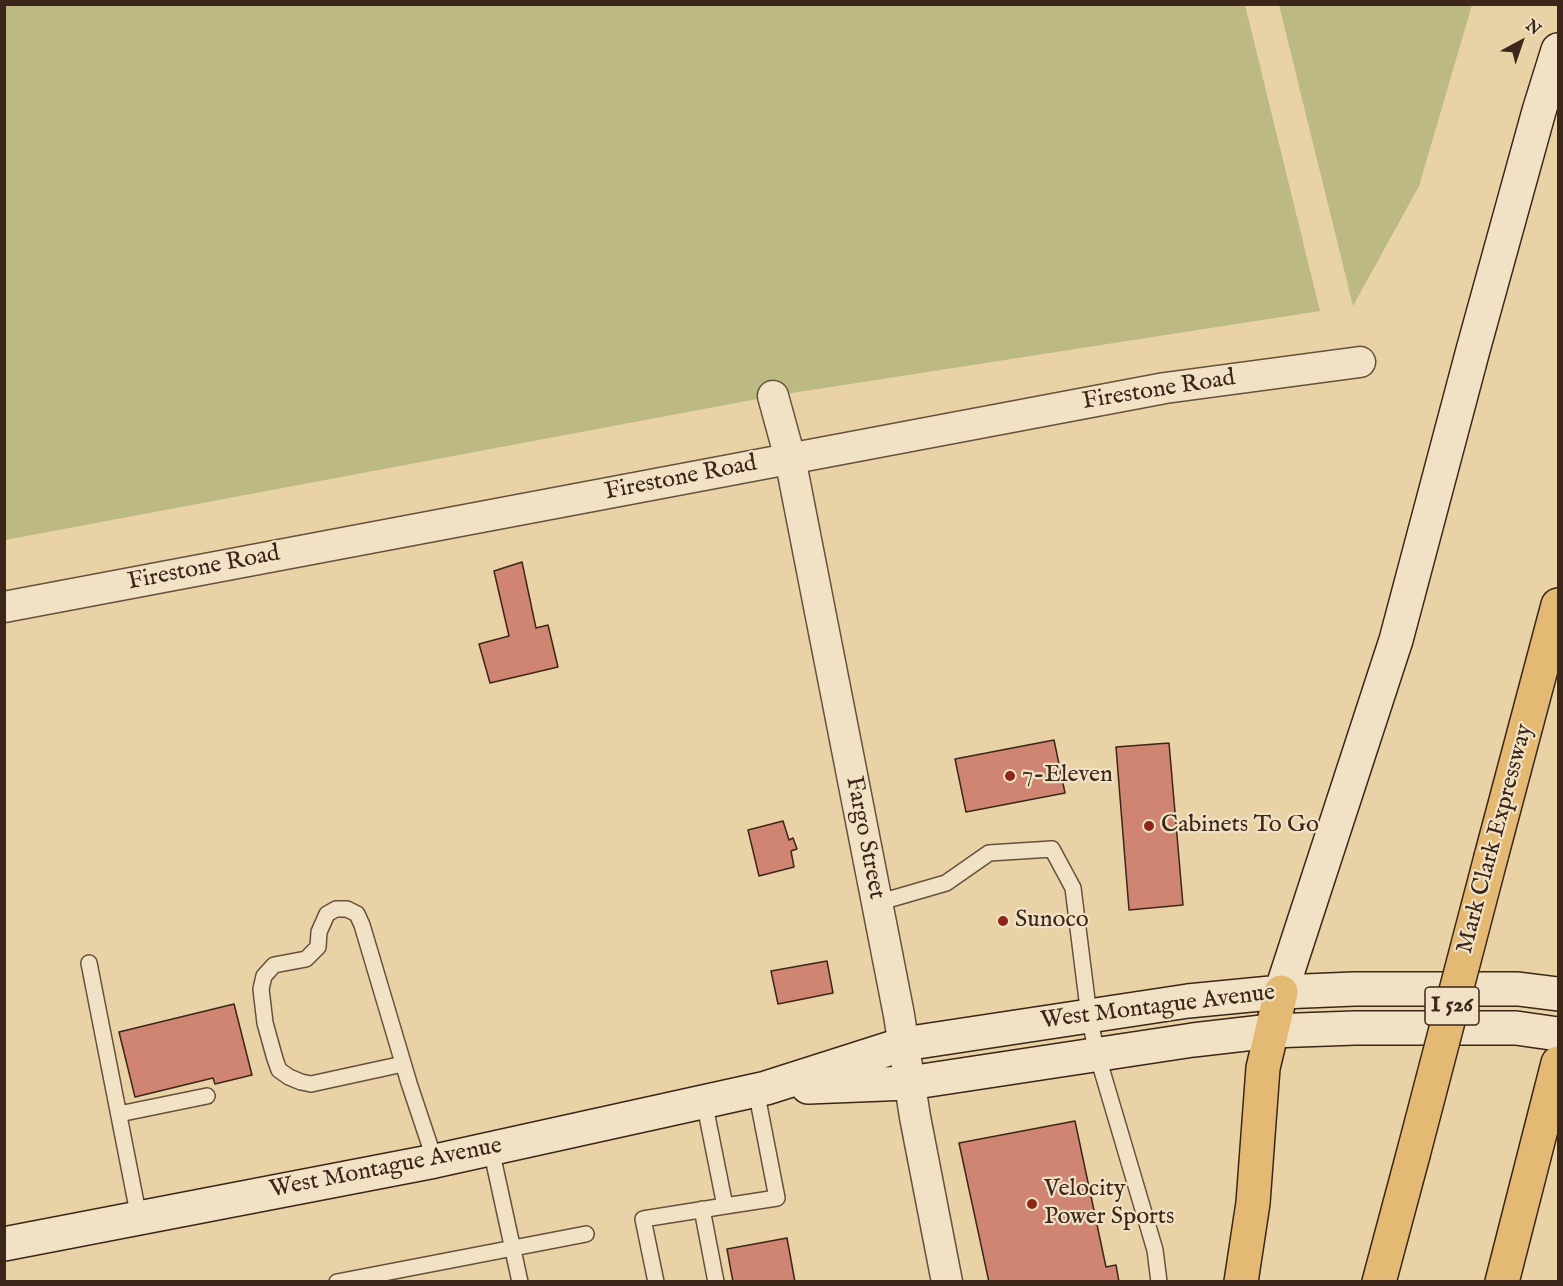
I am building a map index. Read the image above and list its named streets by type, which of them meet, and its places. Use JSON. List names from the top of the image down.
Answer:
{
  "streets": {
    "highway": ["Mark Clark Expressway", "I 526"],
    "main road": ["West Montague Avenue"],
    "street": ["Firestone Road", "Fargo Street"]
  },
  "crossings": [
    ["Firestone Road", "Fargo Street"],
    ["Fargo Street", "West Montague Avenue"]
  ],
  "places": [
    "7-Eleven",
    "Cabinets To Go",
    "Sunoco",
    "Velocity Power Sports"
  ],
  "north": "top right"
}
